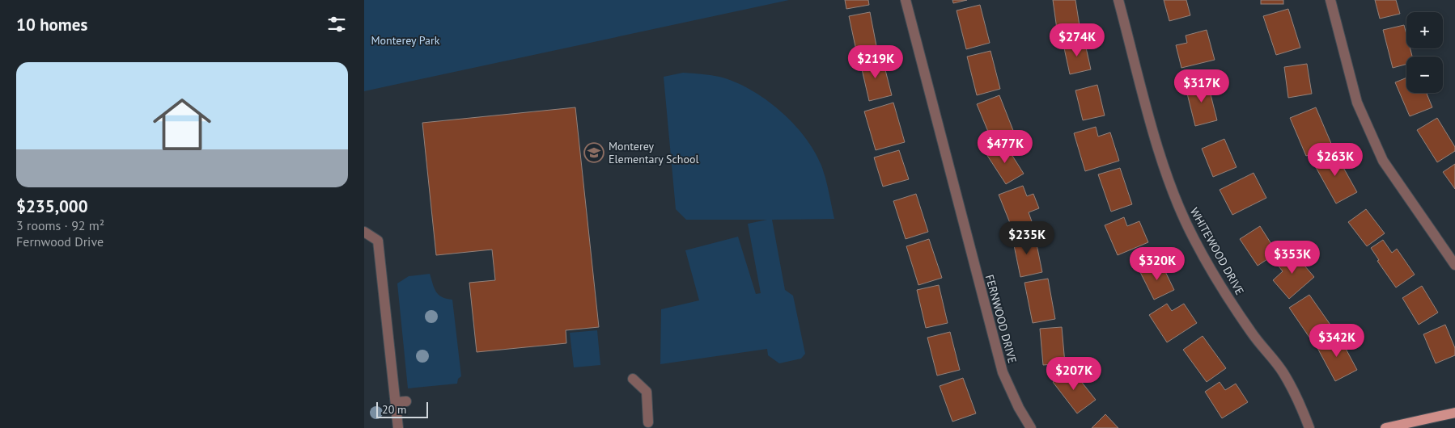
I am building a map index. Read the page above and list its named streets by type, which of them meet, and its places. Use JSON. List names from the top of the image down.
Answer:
{
  "streets": {
    "street": ["WHITEWOOD DRIVE", "FERNWOOD DRIVE"]
  },
  "parks": ["Monterey Park"],
  "places": {
    "school or university": ["Monterey Elementary School"]
  },
  "scale_bar": "20 m",
  "page": {
    "heading": "10 homes",
    "map_buttons": ["+", "−"],
    "price": [
      "$274K",
      "$219K",
      "$317K",
      "$477K",
      "$263K",
      "$235K",
      "$353K",
      "$320K",
      "$342K",
      "$207K"
    ],
    "list": [
      {
        "name": "$235,000",
        "note": "3 rooms · 92 m² · Fernwood Drive"
      }
    ],
    "scale": "20 m"
  }
}
